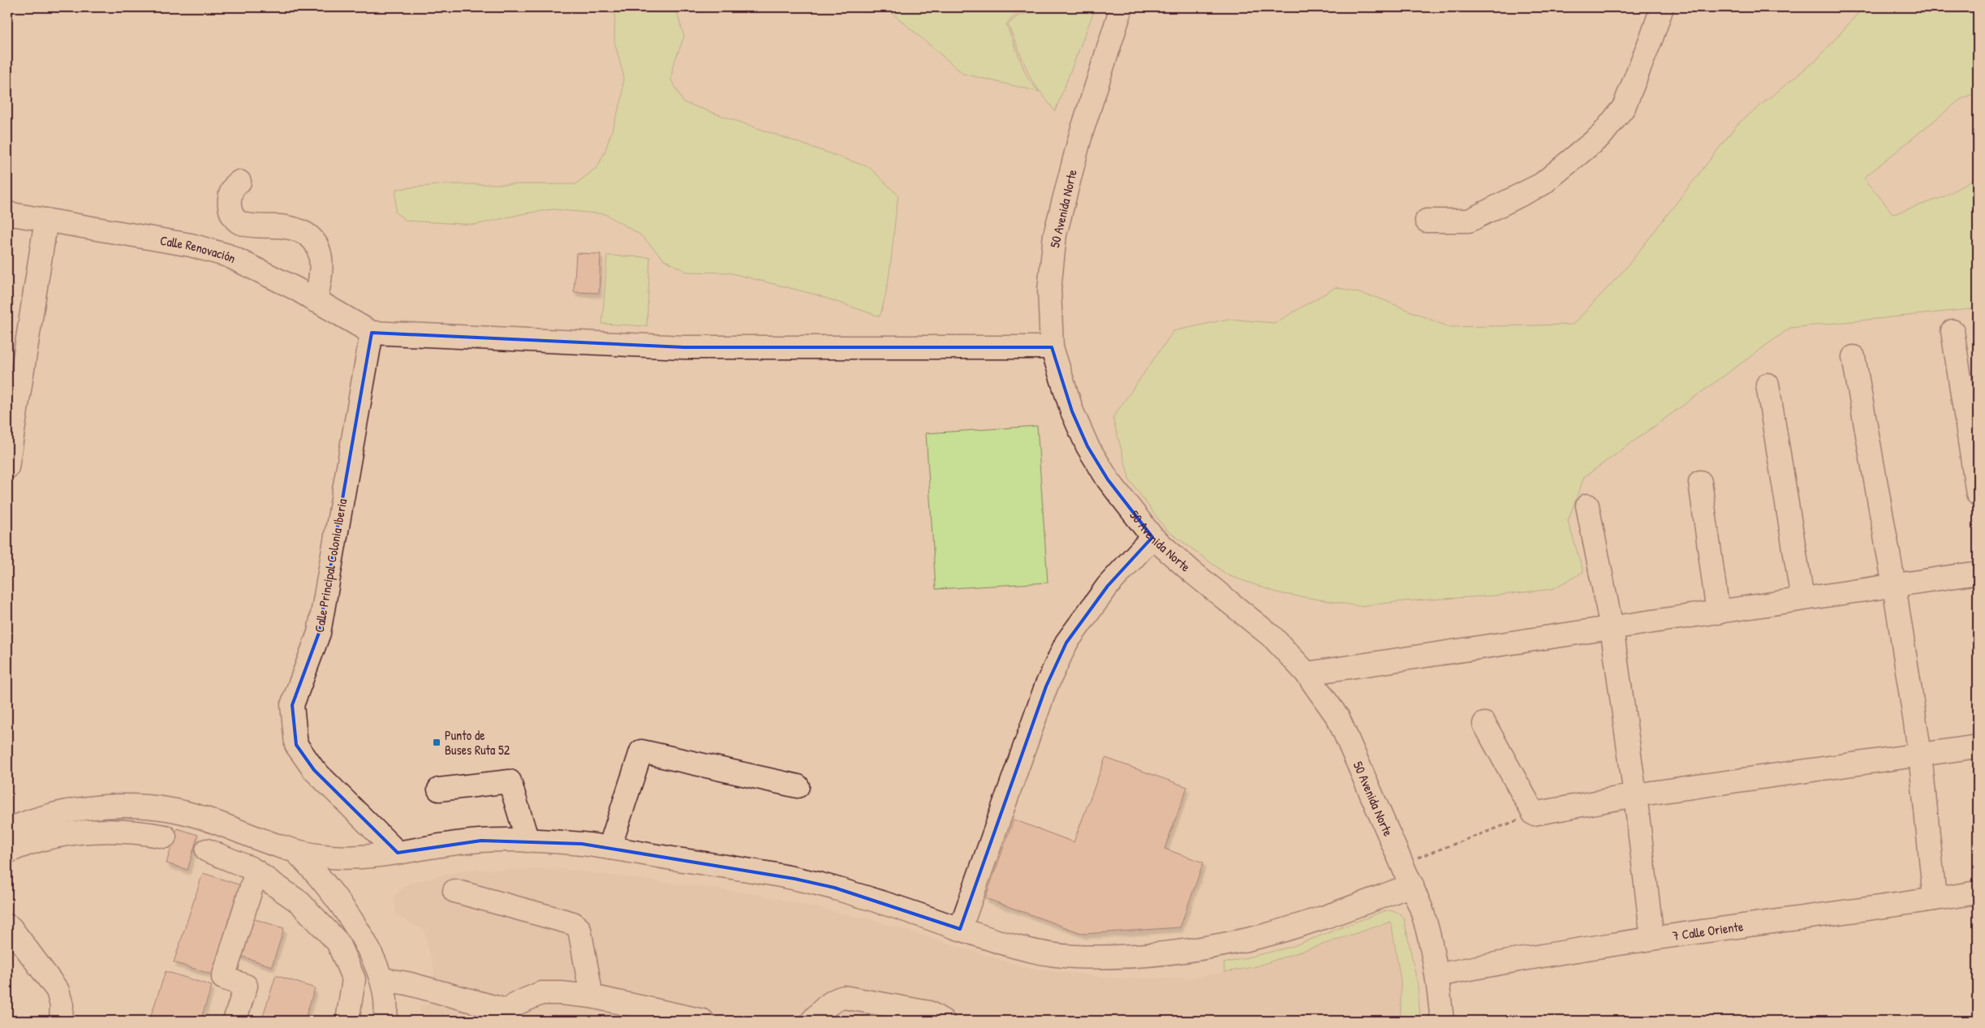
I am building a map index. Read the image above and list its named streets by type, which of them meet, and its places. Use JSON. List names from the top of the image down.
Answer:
{
  "streets": {
    "street": [
      "50 Avenida Norte",
      "Calle Renovación",
      "Calle Principal Colonia Iberia",
      "7 Calle Oriente"
    ]
  },
  "crossings": [
    ["50 Avenida Norte", "7 Calle Oriente"],
    ["Calle Renovación", "Calle Principal Colonia Iberia"]
  ],
  "places": {
    "transit": ["Punto de Buses Ruta 52"]
  }
}
